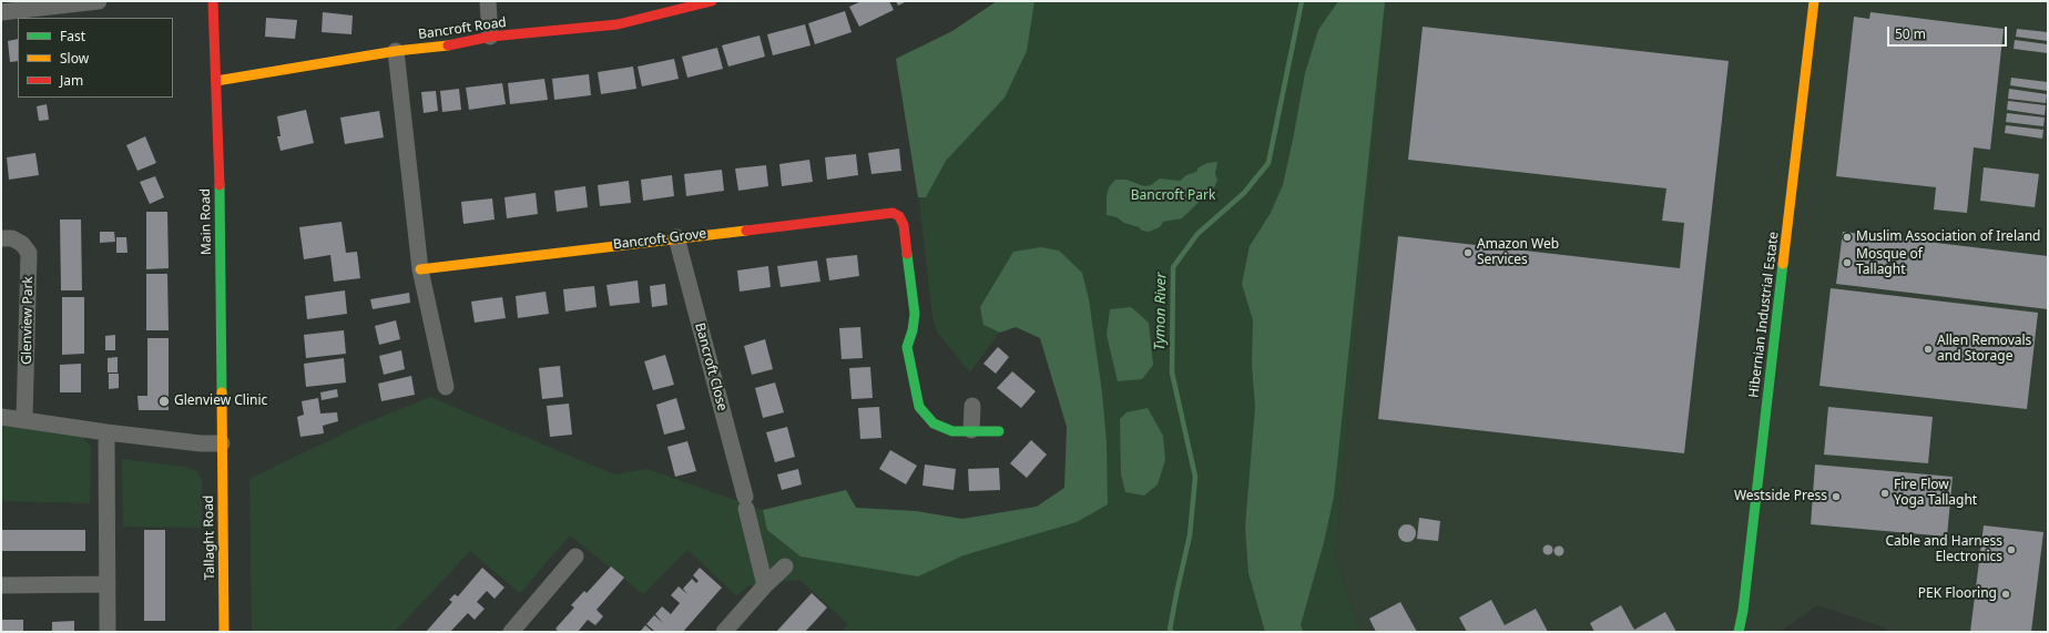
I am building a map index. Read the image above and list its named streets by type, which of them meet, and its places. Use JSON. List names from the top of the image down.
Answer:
{
  "streets": {
    "street": [
      "Bancroft Road",
      "Main Road",
      "Bancroft Grove",
      "Hibernian Industrial Estate",
      "Glenview Park",
      "Bancroft Close",
      "Tallaght Road"
    ]
  },
  "crossings": [
    ["Bancroft Road", "Main Road"],
    ["Main Road", "Tallaght Road"],
    ["Bancroft Grove", "Bancroft Close"]
  ],
  "water": ["Tymon River"],
  "parks": ["Bancroft Park"],
  "places": [
    "Muslim Association of Ireland",
    "Amazon Web Services",
    "Mosque of Tallaght",
    "Allen Removals and Storage",
    "Glenview Clinic",
    "Fire Flow Yoga Tallaght",
    "Westside Press",
    "Cable and Harness Electronics",
    "PEK Flooring"
  ],
  "legend": ["Fast", "Slow", "Jam"],
  "scale_bar": "50 m"
}
